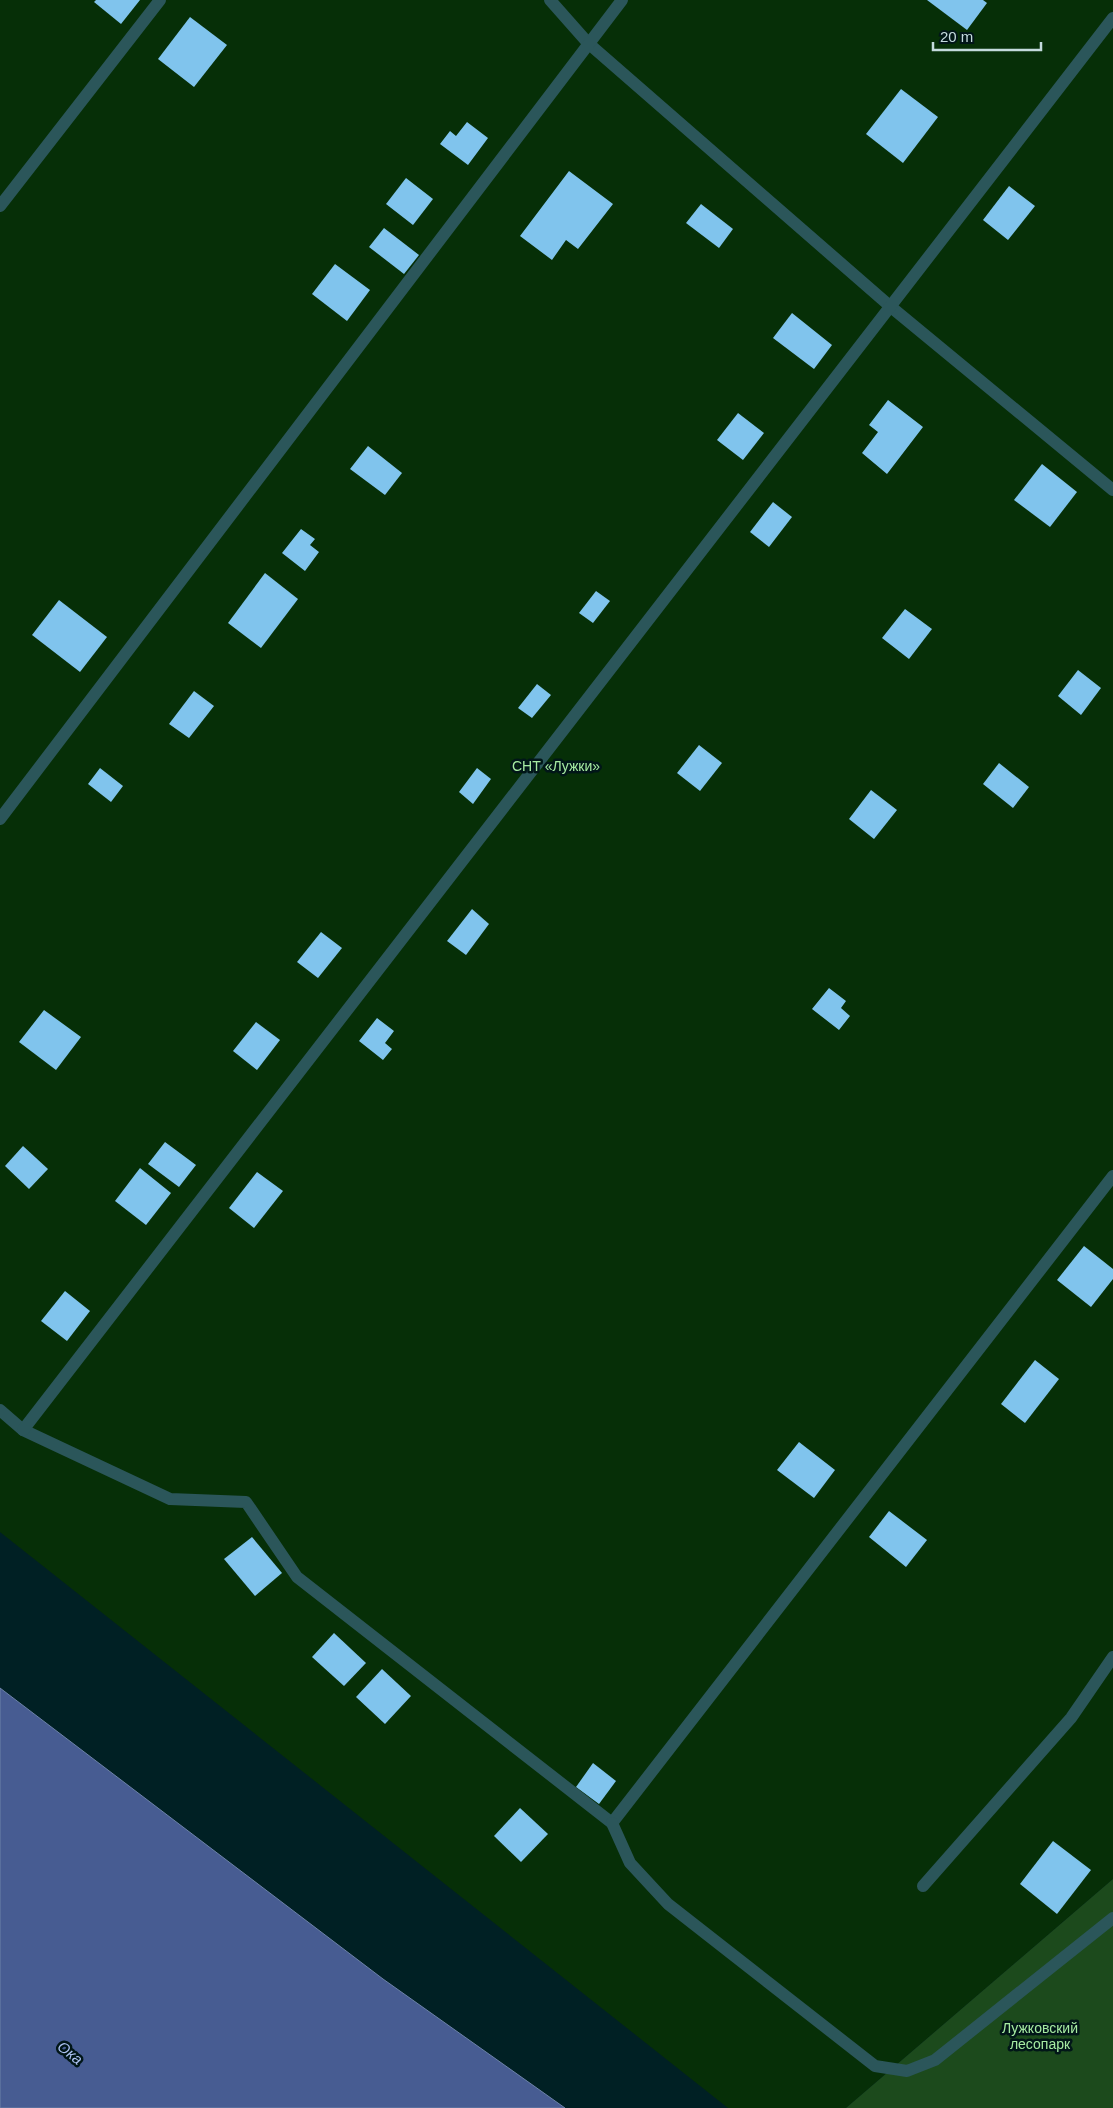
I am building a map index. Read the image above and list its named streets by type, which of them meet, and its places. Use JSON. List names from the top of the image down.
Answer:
{
  "water": ["Ока"],
  "parks": ["СНТ «Лужки»", "Лужковский лесопарк"],
  "scale_bar": "20 m"
}
